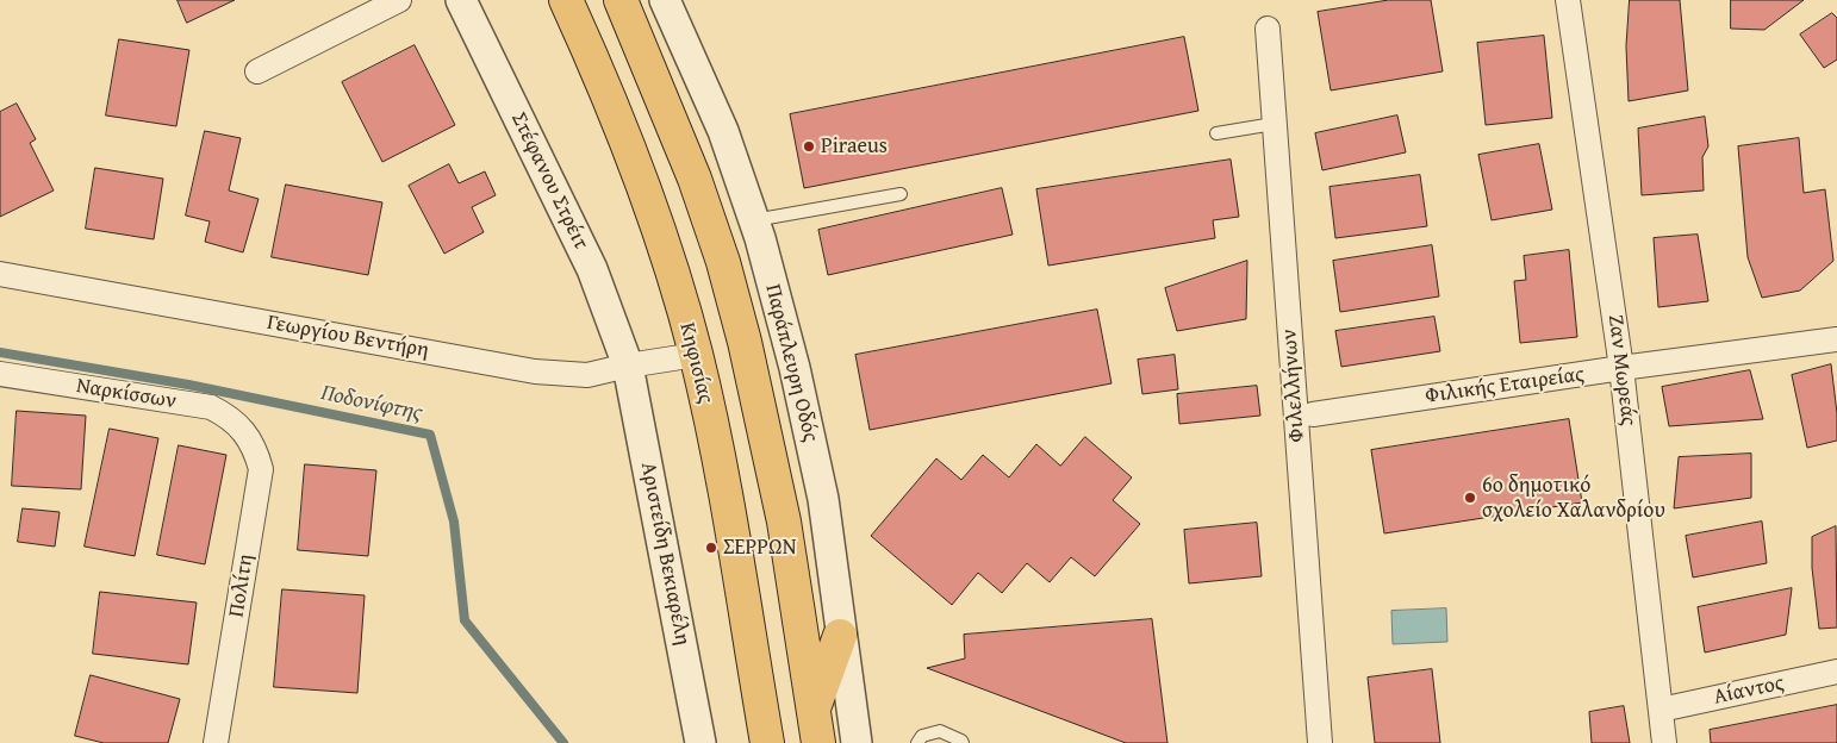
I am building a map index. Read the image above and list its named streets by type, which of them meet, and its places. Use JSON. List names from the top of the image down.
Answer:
{
  "streets": {
    "main road": ["Κηφισίας"],
    "street": [
      "Στέφανου Στρέιτ",
      "Γεωργίου Βεντήρη",
      "Παράπλευρη Οδός",
      "Ζαν Μωρεάς",
      "Φιλελλήνων",
      "Φιλικής Εταιρείας",
      "Ναρκίσσων",
      "Αριστείδη Βεκιαρέλη",
      "Πολίτη",
      "Αίαντος"
    ]
  },
  "crossings": [
    ["Στέφανου Στρέιτ", "Γεωργίου Βεντήρη"],
    ["Στέφανου Στρέιτ", "Αριστείδη Βεκιαρέλη"],
    ["Γεωργίου Βεντήρη", "Κηφισίας"],
    ["Γεωργίου Βεντήρη", "Αριστείδη Βεκιαρέλη"],
    ["Ζαν Μωρεάς", "Φιλικής Εταιρείας"],
    ["Ζαν Μωρεάς", "Αίαντος"],
    ["Ναρκίσσων", "Πολίτη"]
  ],
  "water": ["Ποδονίφτης"],
  "places": ["Piraeus", "6ο δημοτικό σχολείο Χαλανδρίου", "ΣΕΡΡΩΝ"]
}
